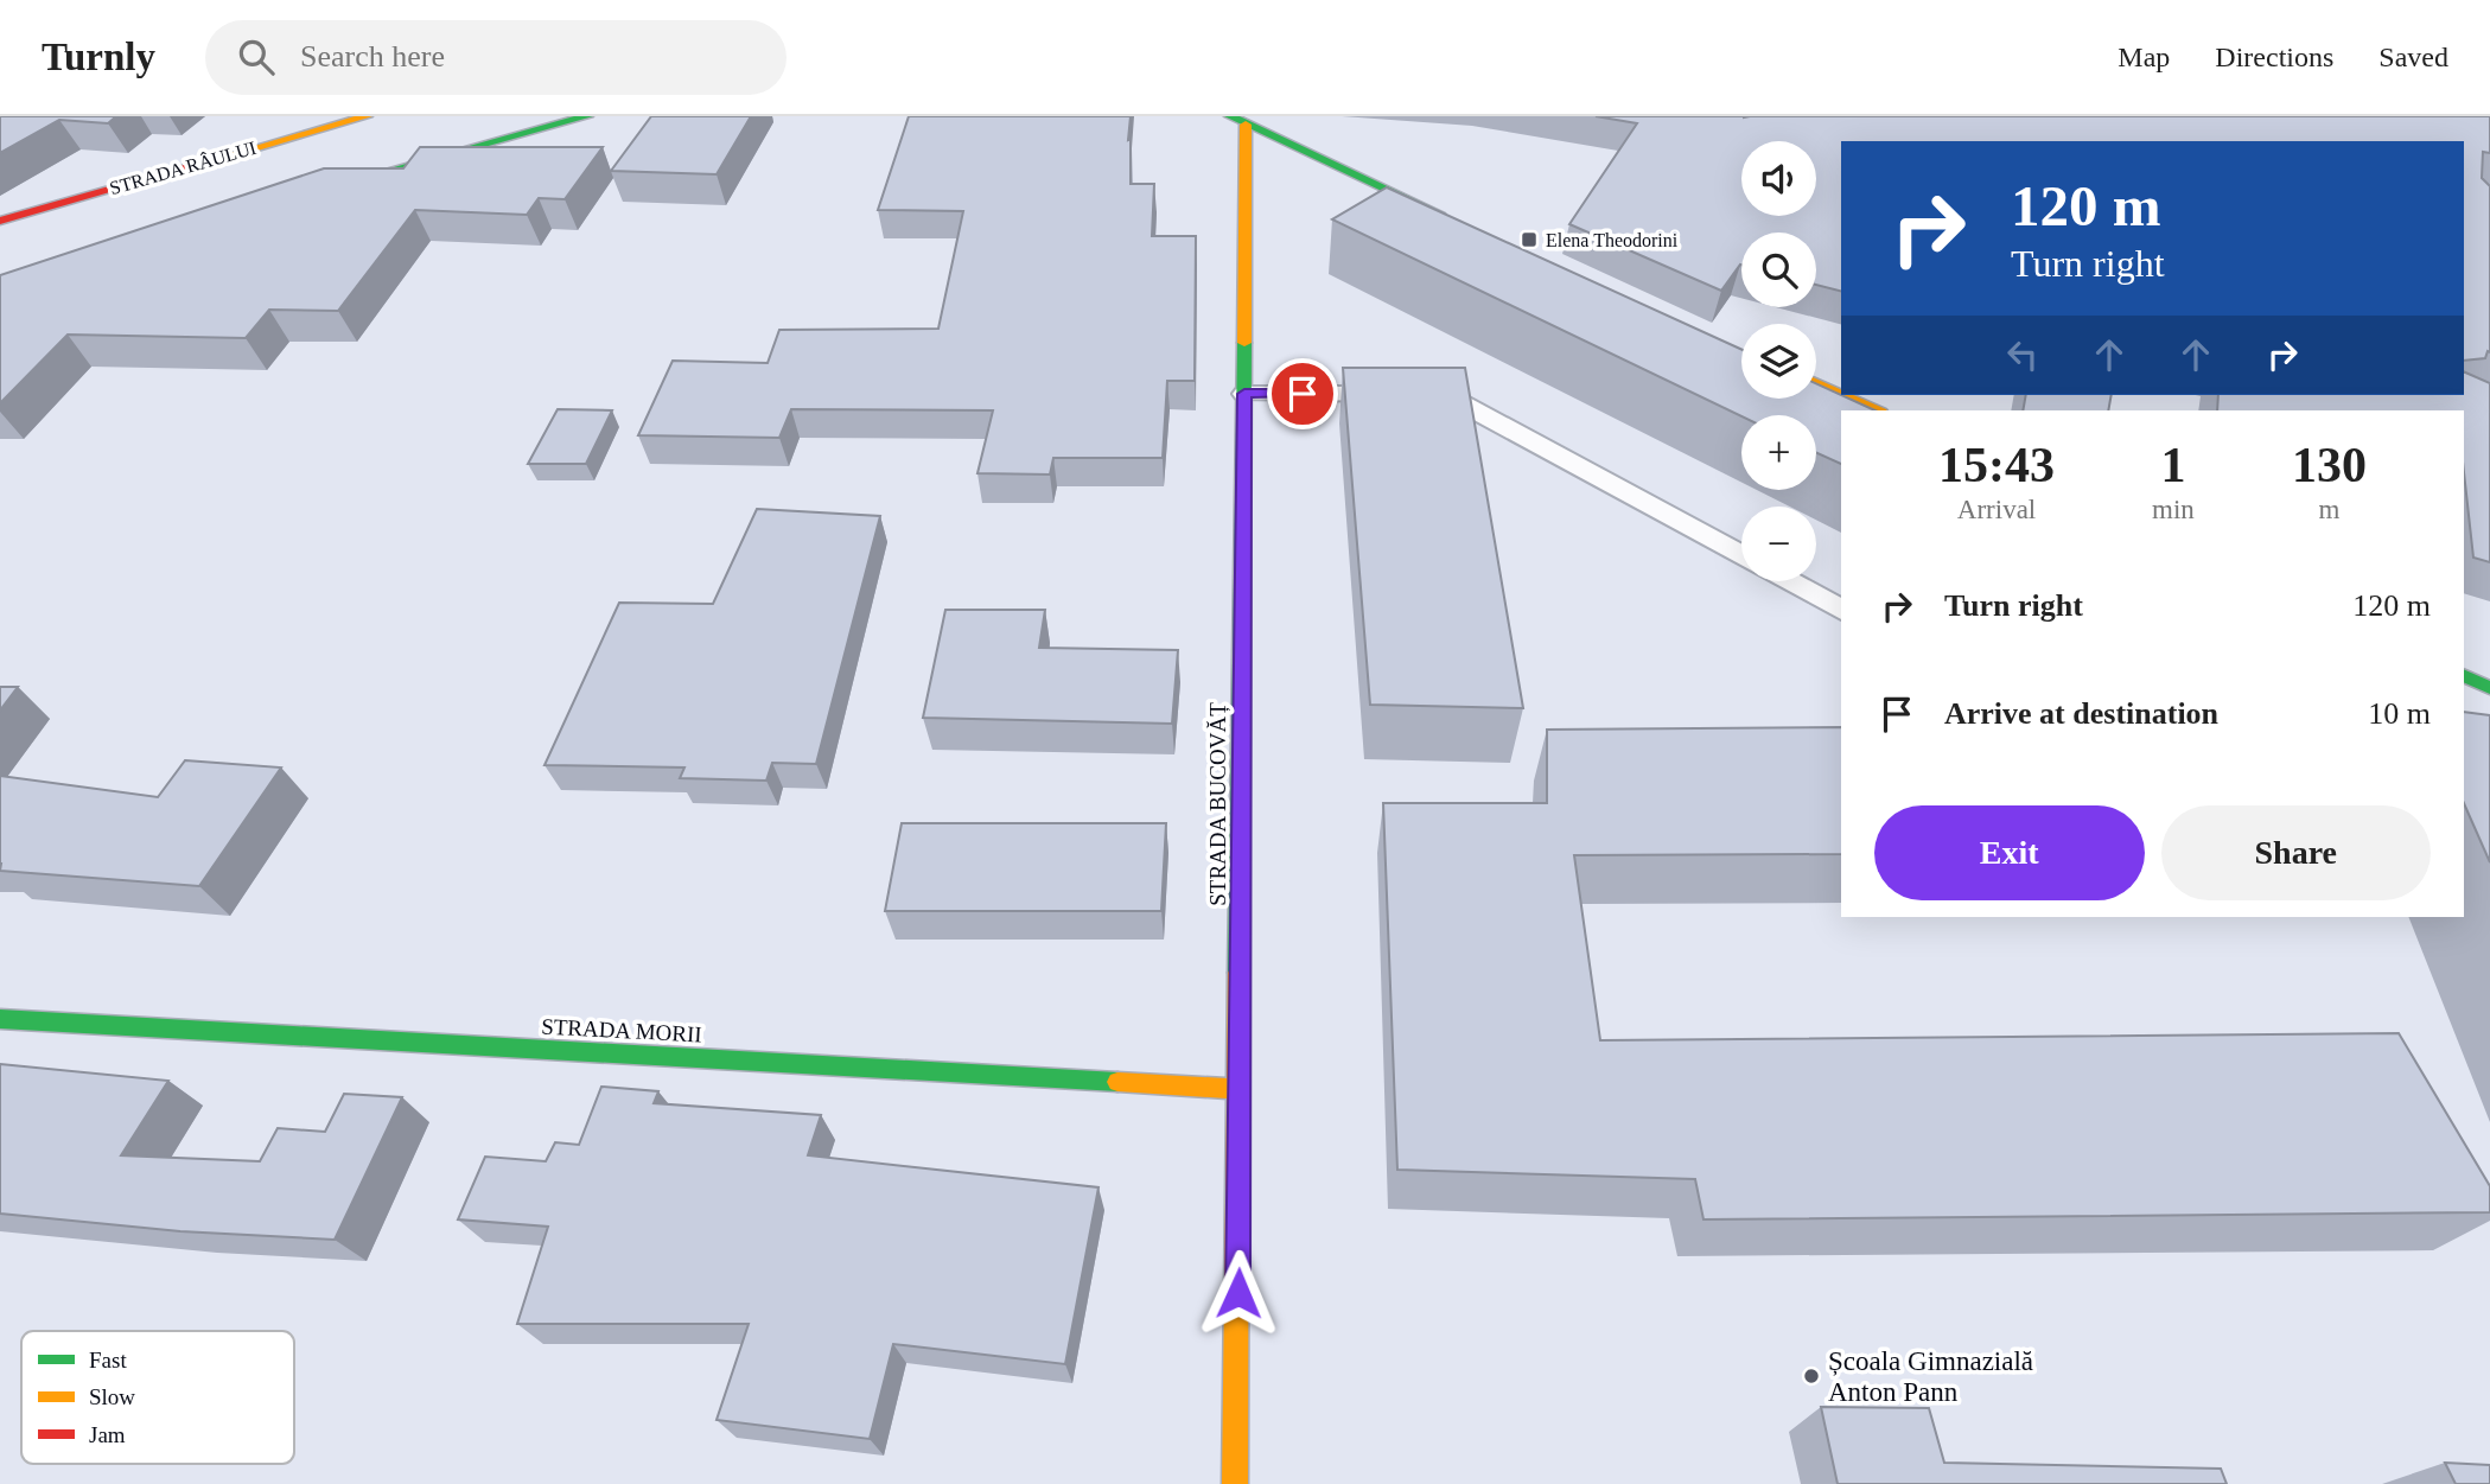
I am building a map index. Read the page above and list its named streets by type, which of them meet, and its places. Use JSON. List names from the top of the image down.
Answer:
{
  "streets": {
    "street": ["STRADA RÂULUI", "STRADA BUCOVĂȚ", "STRADA MORII"]
  },
  "crossings": [
    ["STRADA BUCOVĂȚ", "STRADA MORII"]
  ],
  "places": {
    "transit": ["Elena Theodorini"],
    "other": ["Școala Gimnazială Anton Pann"]
  },
  "legend": ["Fast", "Slow", "Jam"],
  "page": {
    "header": "Turnly",
    "search": "Search here",
    "nav": ["Map", "Directions", "Saved"],
    "map_buttons": ["+", "−"],
    "turn": ["120 m", "Turn right"],
    "eta": [
      "15:43",
      "Arrival",
      "1",
      "min",
      "130",
      "m"
    ],
    "list": [
      {
        "name": "Turn right",
        "value": "120 m"
      },
      {
        "name": "Arrive at destination",
        "value": "10 m"
      }
    ],
    "buttons": ["Exit", "Share"]
  }
}
